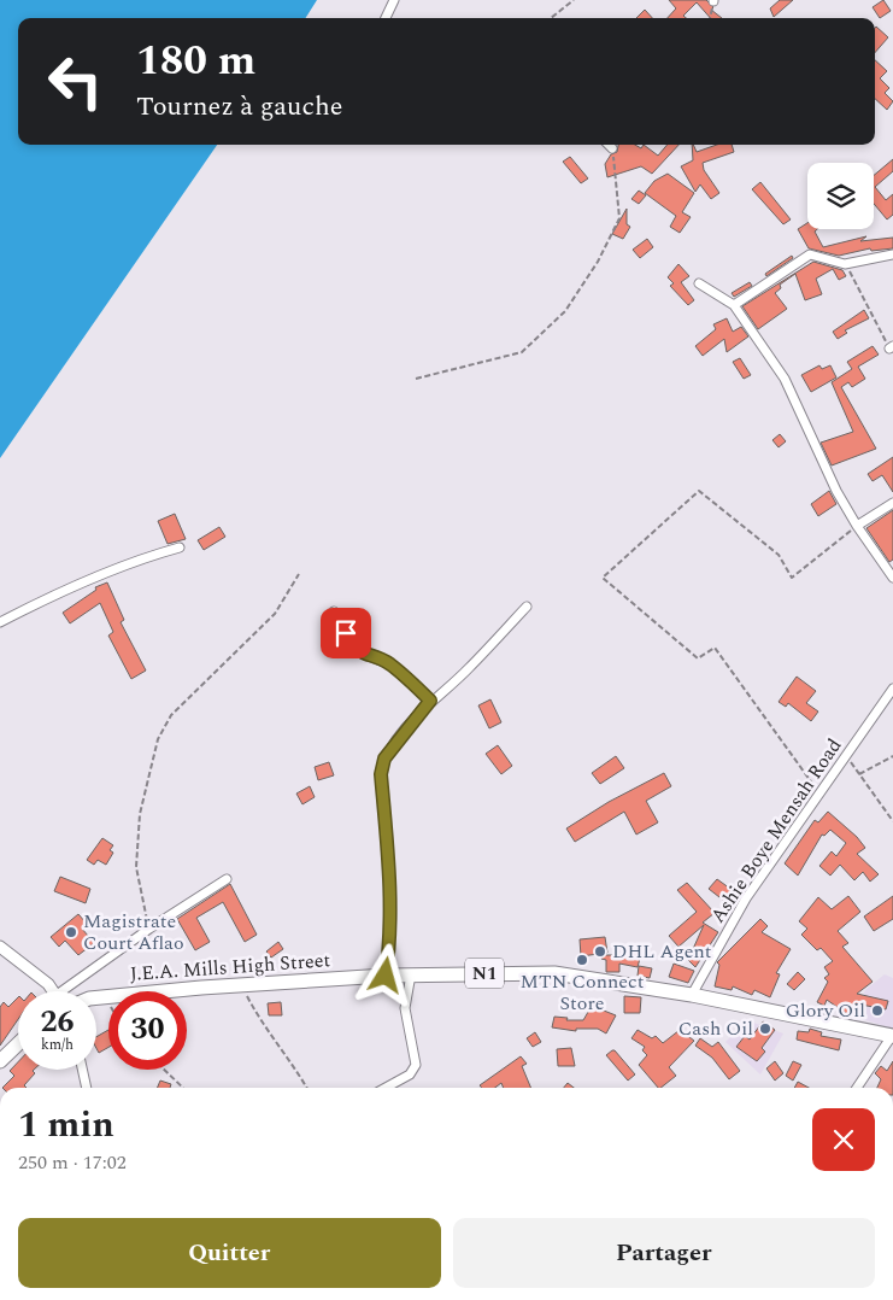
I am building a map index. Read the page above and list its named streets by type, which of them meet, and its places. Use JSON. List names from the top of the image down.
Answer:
{
  "streets": {
    "highway": ["J.E.A. Mills High Street", "N1"],
    "street": ["Ashie Boye Mensah Road"]
  },
  "crossings": [
    ["Ashie Boye Mensah Road", "J.E.A. Mills High Street"]
  ],
  "places": [
    "Magistrate Court Aflao",
    "DHL Agent",
    "MTN Connect Store",
    "Glory Oil",
    "Cash Oil"
  ],
  "page": {
    "turn": ["180 m", "Tournez à gauche"],
    "speed": "26 km/h",
    "limit": "30",
    "heading": ["1 min", "250 m · 17:02"],
    "buttons": ["Quitter", "Partager"]
  }
}
